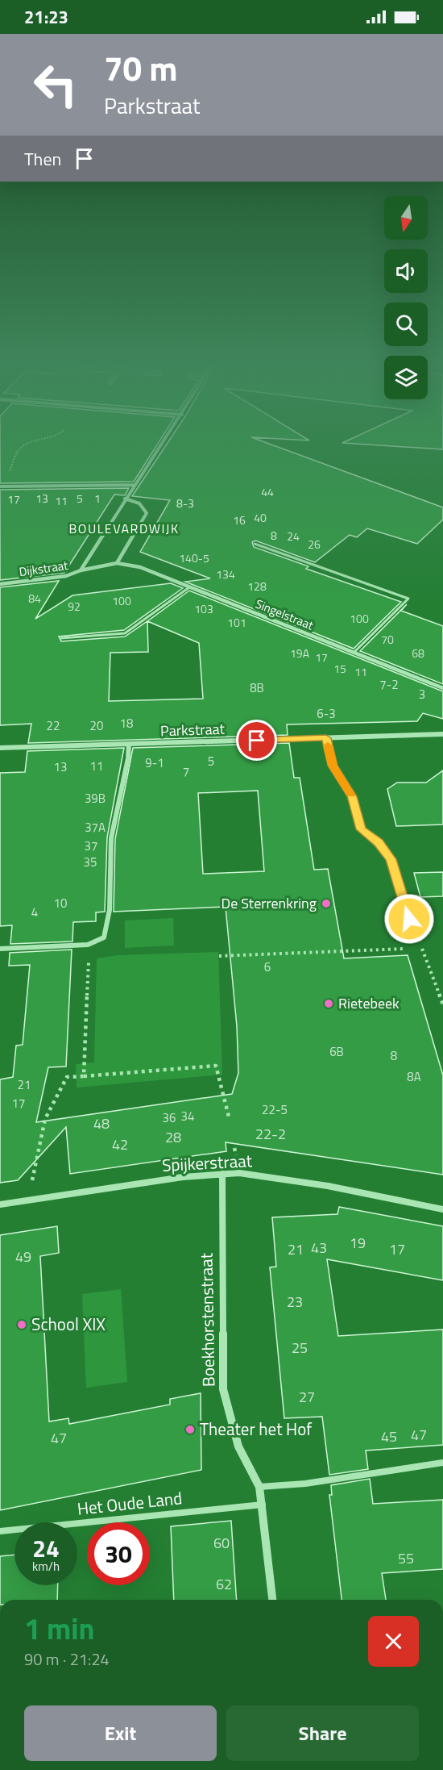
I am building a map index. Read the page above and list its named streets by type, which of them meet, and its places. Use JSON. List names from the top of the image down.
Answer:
{
  "streets": {
    "street": [
      "Dijkstraat",
      "Singelstraat",
      "Parkstraat",
      "Spijkerstraat",
      "Boekhorstenstraat",
      "Het Oude Land"
    ]
  },
  "crossings": [
    ["Dijkstraat", "Singelstraat"],
    ["Spijkerstraat", "Boekhorstenstraat"],
    ["Boekhorstenstraat", "Het Oude Land"]
  ],
  "districts": ["BOULEVARDWIJK"],
  "places": [
    "De Sterrenkring",
    "Rietebeek",
    "School XIX",
    "Theater het Hof"
  ],
  "house_numbers": [
    "44",
    "13",
    "5",
    "1",
    "17",
    "11",
    "8-3",
    "40",
    "16",
    "8",
    "24",
    "26",
    "140-5",
    "134",
    "128",
    "84",
    "100",
    "92",
    "103",
    "100",
    "101",
    "70",
    "19A",
    "68",
    "17",
    "15",
    "11",
    "7-2",
    "8B",
    "3",
    "6-3",
    "18",
    "22",
    "20",
    "5",
    "9-1",
    "11",
    "13",
    "7",
    "39B",
    "37A",
    "37",
    "35",
    "10",
    "4",
    "6",
    "6B",
    "8",
    "8A",
    "21",
    "17",
    "22-5",
    "34",
    "36",
    "48",
    "22-2",
    "28",
    "42",
    "19",
    "43",
    "21",
    "17",
    "49",
    "23",
    "25",
    "27",
    "47",
    "45",
    "47",
    "60",
    "55",
    "62"
  ],
  "north": "bottom",
  "page": {
    "status": "21:23",
    "turn": ["70 m", "Parkstraat"],
    "then": "Then",
    "speed": "24 km/h",
    "limit": "30",
    "heading": ["1 min", "90 m · 21:24"],
    "buttons": ["Exit", "Share"]
  }
}
